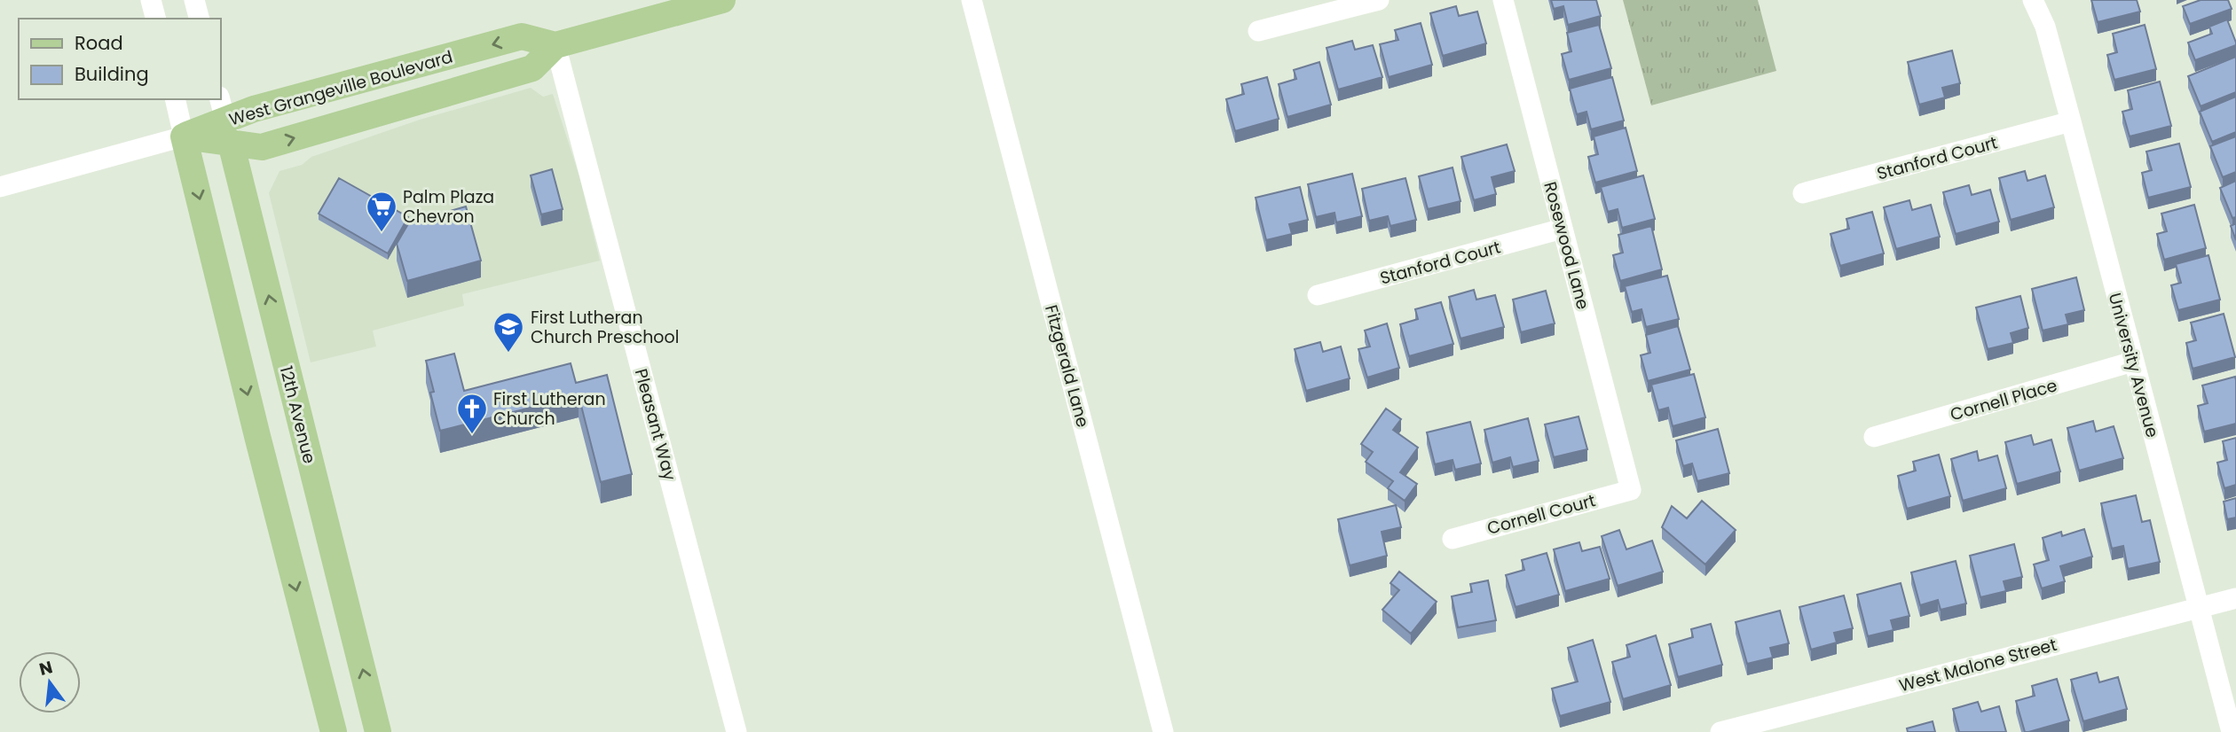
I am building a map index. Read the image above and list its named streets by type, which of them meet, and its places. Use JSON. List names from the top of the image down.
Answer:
{
  "streets": {
    "main road": ["West Grangeville Boulevard", "12th Avenue"],
    "street": [
      "Stanford Court",
      "Rosewood Lane",
      "University Avenue",
      "Fitzgerald Lane",
      "Cornell Place",
      "Pleasant Way",
      "Cornell Court",
      "West Malone Street"
    ]
  },
  "crossings": [
    ["West Grangeville Boulevard", "12th Avenue"],
    ["West Grangeville Boulevard", "Pleasant Way"],
    ["Stanford Court", "Rosewood Lane"],
    ["Stanford Court", "University Avenue"],
    ["Rosewood Lane", "Cornell Court"],
    ["University Avenue", "Cornell Place"],
    ["University Avenue", "West Malone Street"]
  ],
  "places": {
    "supermarket": ["Palm Plaza Chevron"],
    "school or university": ["First Lutheran Church Preschool"],
    "church": ["First Lutheran Church"]
  },
  "legend": ["Road", "Building"],
  "north": "top"
}
